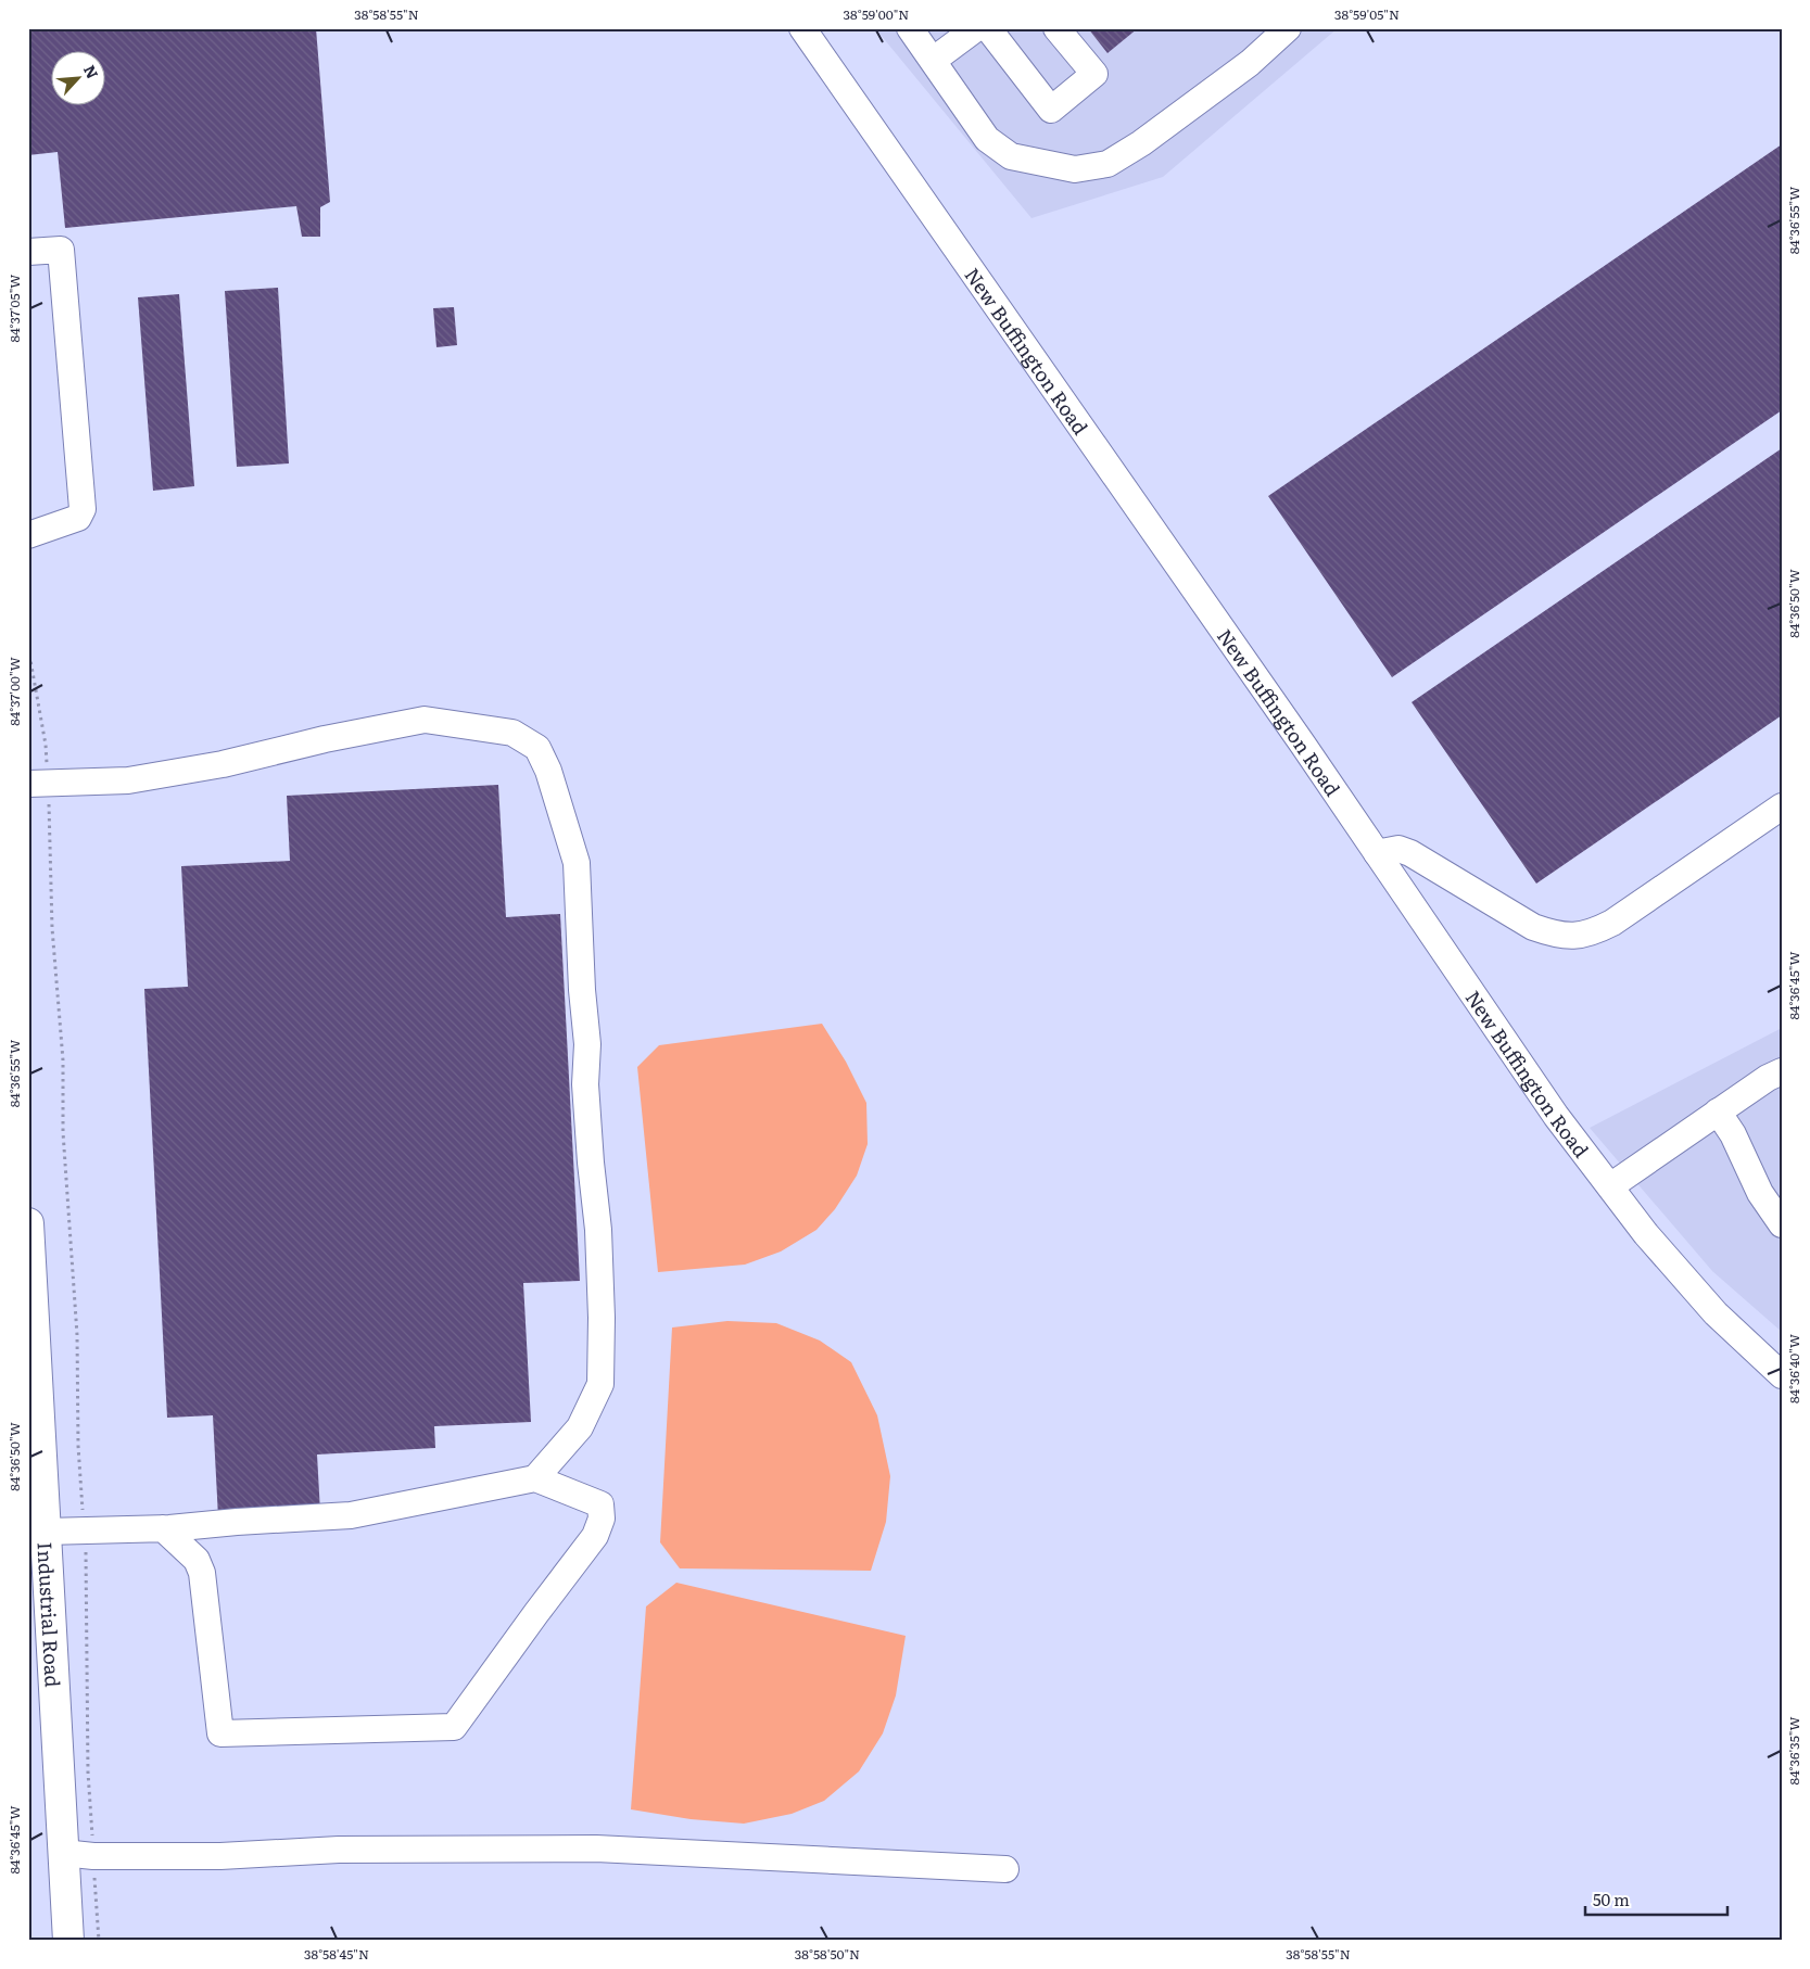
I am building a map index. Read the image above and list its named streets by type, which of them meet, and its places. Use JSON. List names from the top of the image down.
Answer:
{
  "streets": {
    "main road": ["Industrial Road"],
    "street": ["New Buffington Road"]
  },
  "scale_bar": "50 m",
  "north": "top right",
  "coordinates": [
    "38°58'55\"N",
    "38°59'00\"N",
    "38°59'05\"N",
    "84°36'55\"W",
    "84°37'05\"W",
    "84°36'50\"W",
    "84°37'00\"W",
    "84°36'45\"W",
    "84°36'40\"W",
    "84°36'35\"W",
    "38°58'45\"N",
    "38°58'50\"N"
  ]
}
